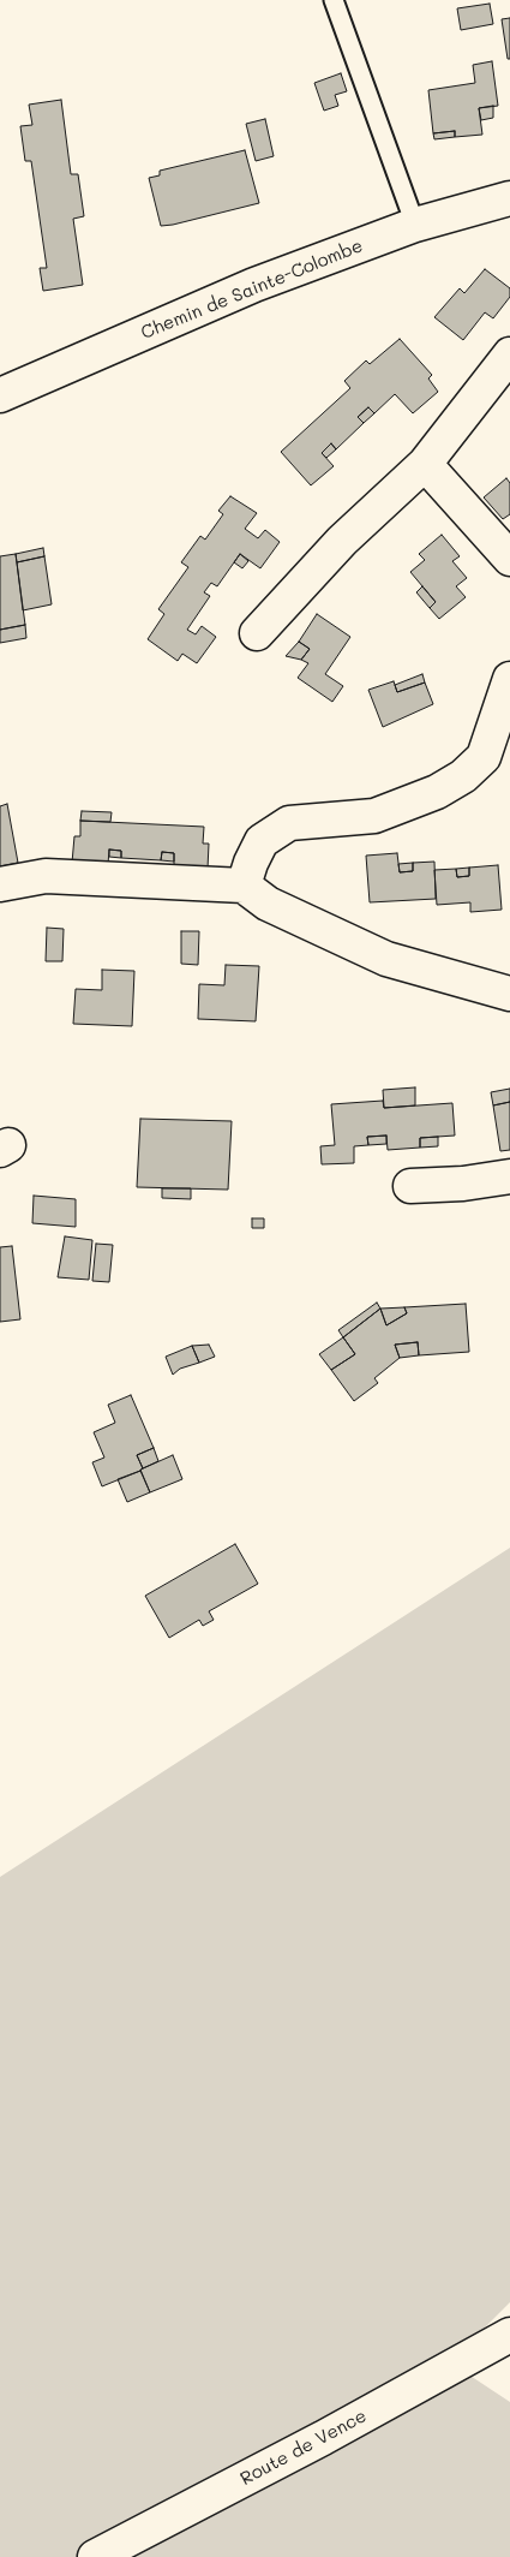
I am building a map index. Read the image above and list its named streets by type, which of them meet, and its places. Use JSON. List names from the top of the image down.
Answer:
{
  "streets": {
    "street": ["Chemin de Sainte-Colombe", "Route de Vence"]
  }
}
